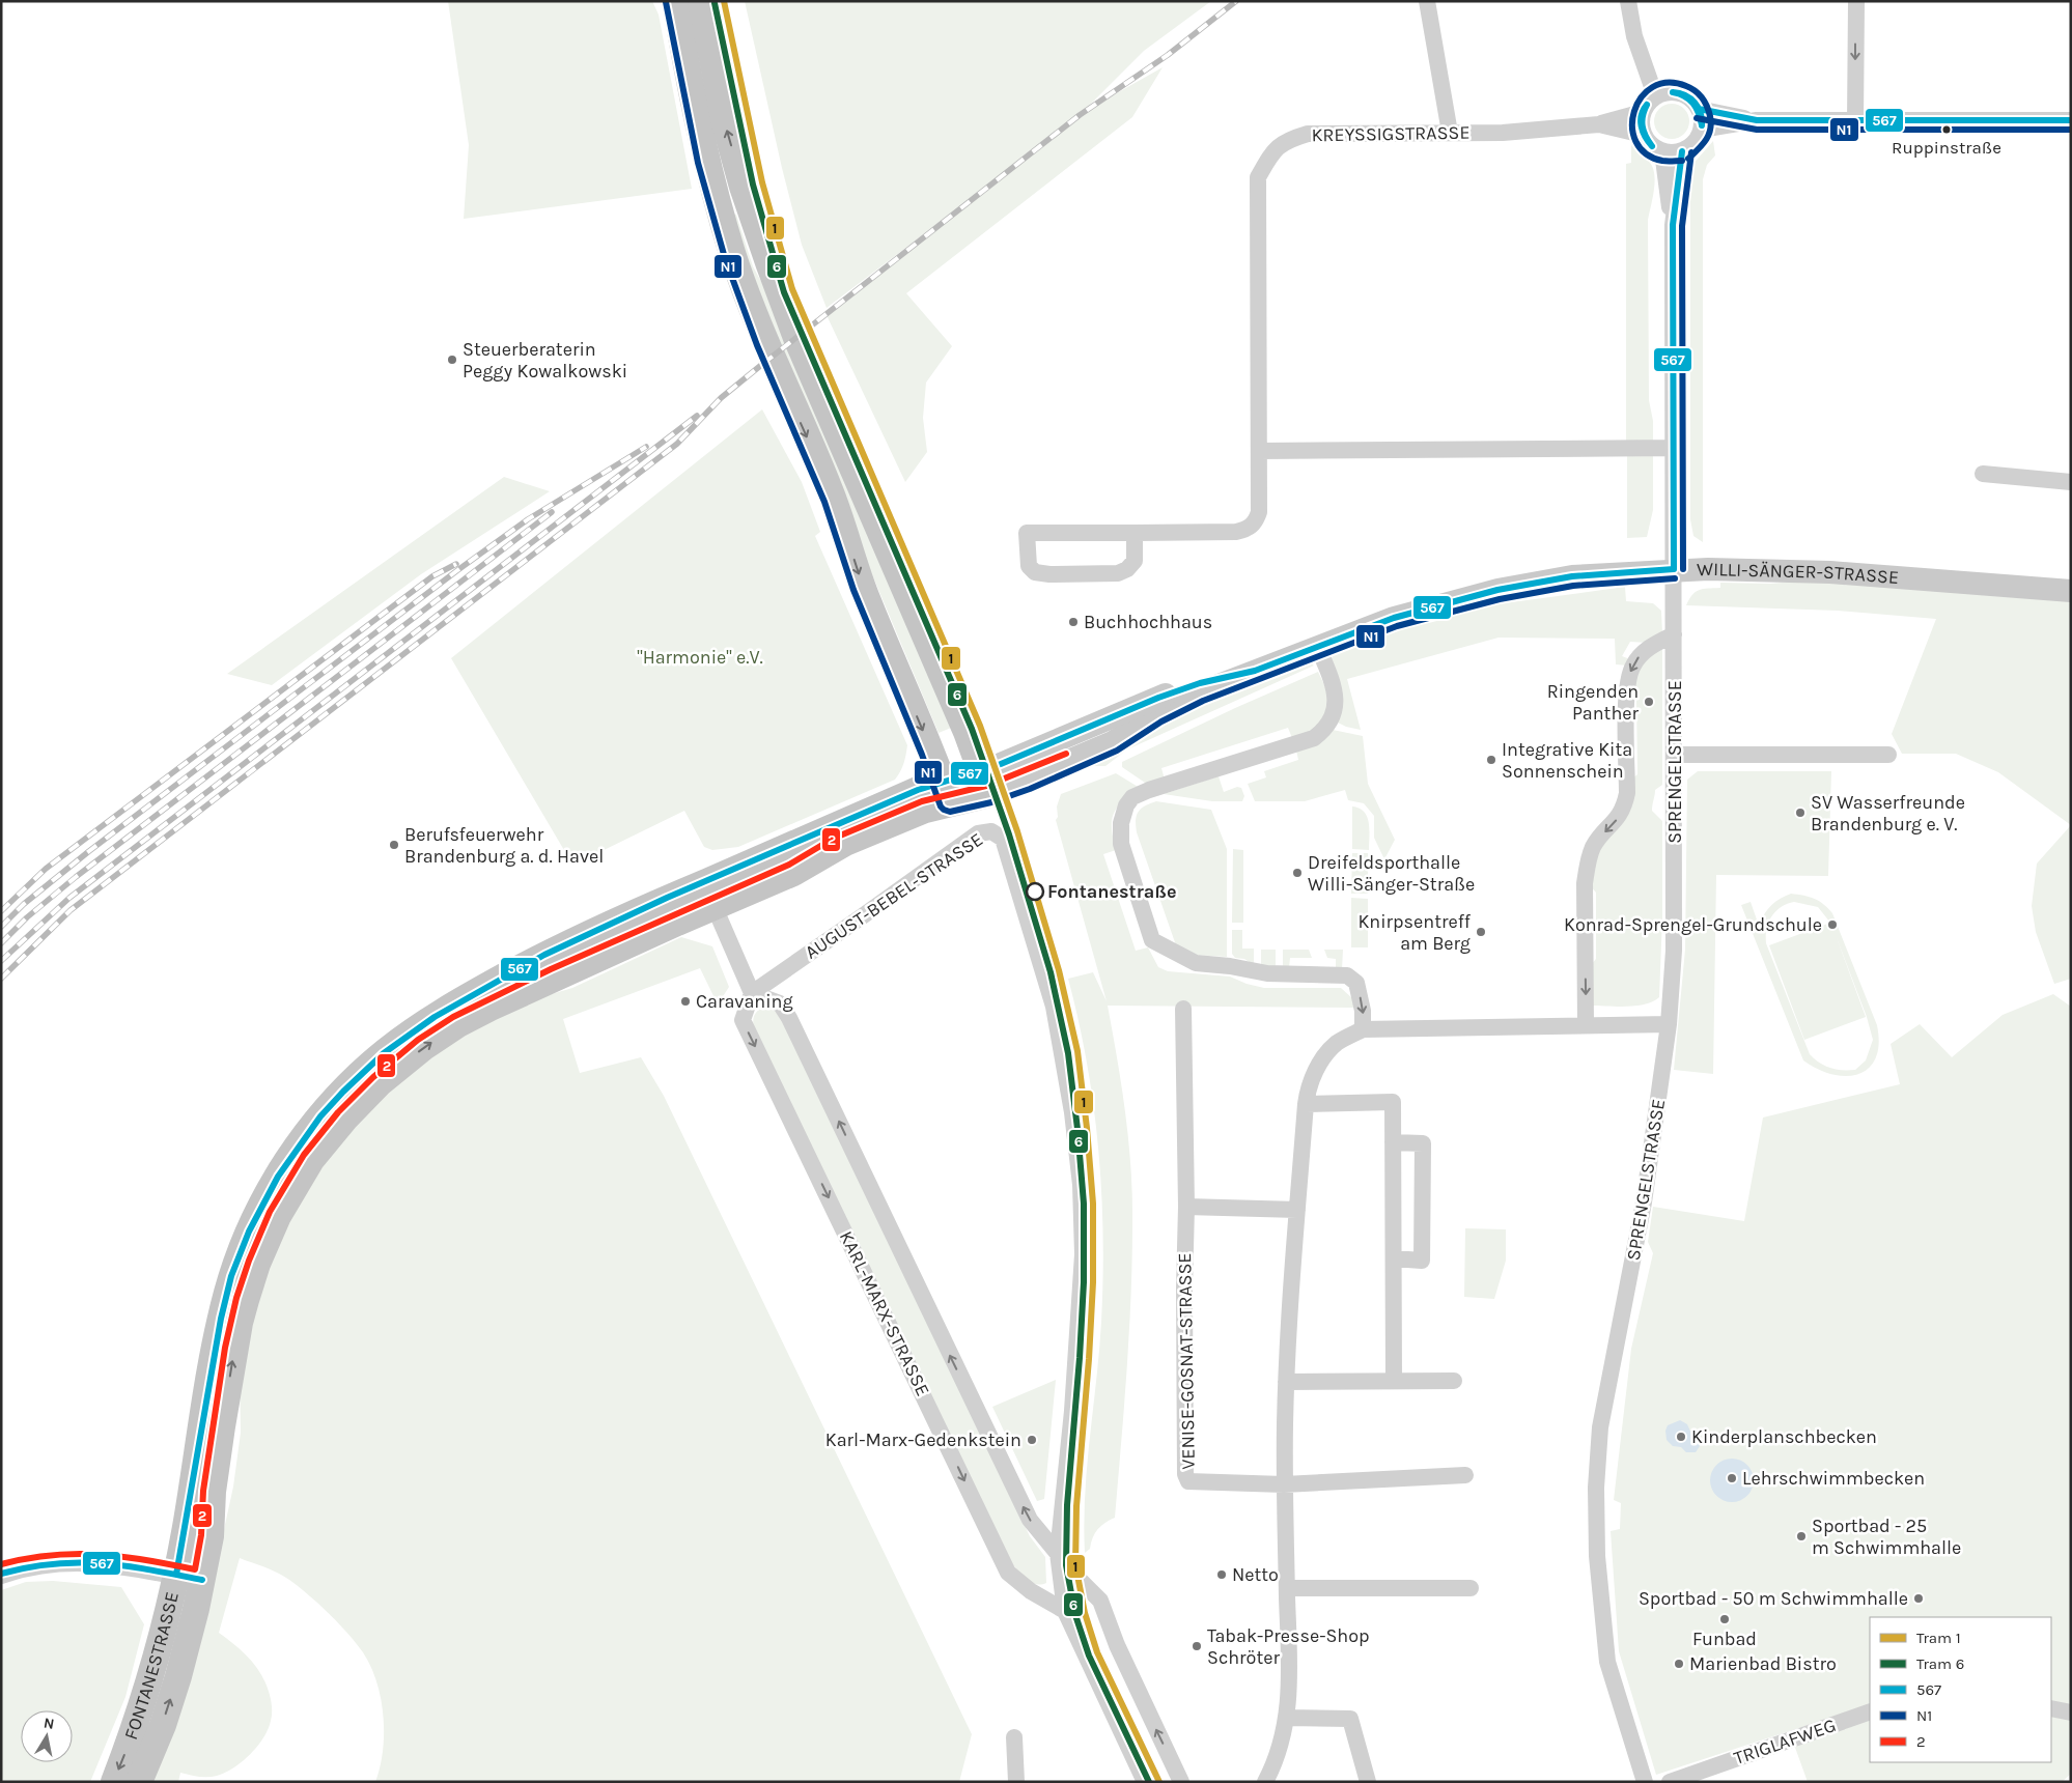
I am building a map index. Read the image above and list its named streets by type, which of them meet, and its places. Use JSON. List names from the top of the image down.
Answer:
{
  "streets": {
    "main road": ["WILLI-SÄNGER-STRASSE", "FONTANESTRASSE"],
    "street": [
      "KREYSSIGSTRASSE",
      "SPRENGELSTRASSE",
      "AUGUST-BEBEL-STRASSE",
      "KARL-MARX-STRASSE",
      "VENISE-GOSNAT-STRASSE",
      "TRIGLAFWEG"
    ]
  },
  "crossings": [
    ["WILLI-SÄNGER-STRASSE", "SPRENGELSTRASSE"],
    ["AUGUST-BEBEL-STRASSE", "KARL-MARX-STRASSE"]
  ],
  "parks": ["\"Harmonie\" e.V."],
  "places": [
    "Ruppinstraße",
    "Steuerberaterin Peggy Kowalkowski",
    "Buchhochhaus",
    "Ringenden Panther",
    "Integrative Kita Sonnenschein",
    "SV Wasserfreunde Brandenburg e. V.",
    "Berufsfeuerwehr Brandenburg a. d. Havel",
    "Dreifeldsporthalle Willi-Sänger-Straße",
    "Fontanestraße",
    "Konrad-Sprengel-Grundschule",
    "Knirpsentreff am Berg",
    "Caravaning",
    "Kinderplanschbecken",
    "Karl-Marx-Gedenkstein",
    "Lehrschwimmbecken",
    "Sportbad - 25 m Schwimmhalle",
    "Netto",
    "Sportbad - 50 m Schwimmhalle",
    "Funbad",
    "Tabak-Presse-Shop Schröter",
    "Marienbad Bistro"
  ],
  "lines": [
    "tram line 1",
    "transit line N1",
    "tram line 6",
    "transit line 567",
    "transit line 2"
  ],
  "legend": [
    "Tram 1",
    "Tram 6",
    "567",
    "N1",
    "2"
  ],
  "north": "top"
}
